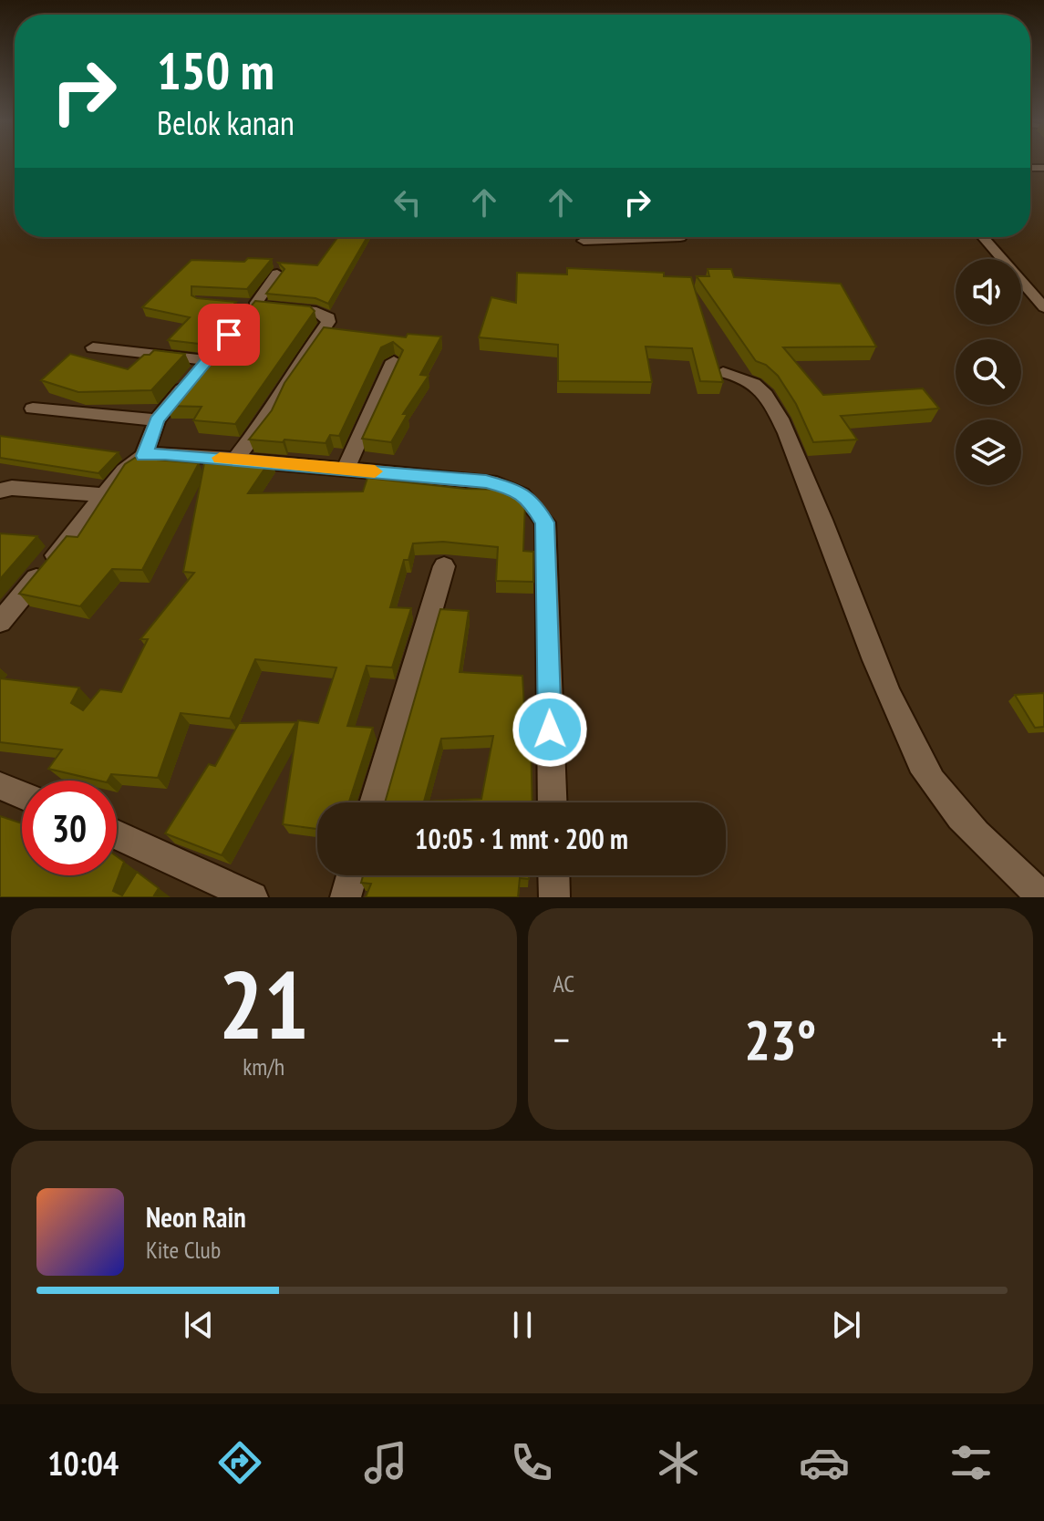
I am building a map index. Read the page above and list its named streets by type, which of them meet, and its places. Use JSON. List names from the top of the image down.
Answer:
{
  "page": {
    "turn": ["150 m", "Belok kanan"],
    "limit": "30",
    "trip": "10:05 · 1 mnt · 200 m",
    "tile": [
      ["21", "km/h"],
      "AC"
    ],
    "heat": ["−", "23°", "+"],
    "song": ["Neon Rain", "Kite Club"],
    "tabs": "10:04"
  }
}
